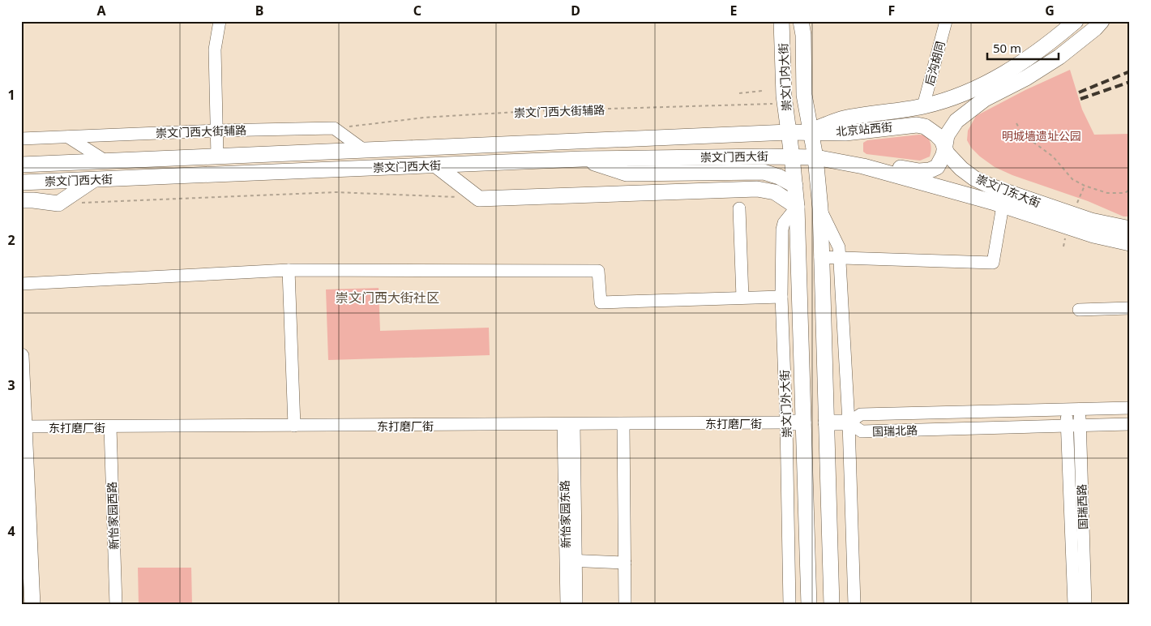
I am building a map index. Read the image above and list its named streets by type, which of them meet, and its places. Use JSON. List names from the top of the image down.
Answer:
{
  "streets": {
    "main road": [
      "崇文门内大街",
      "北京站西街",
      "崇文门西大街",
      "崇文门东大街",
      "崇文门外大街"
    ],
    "street": [
      "后沟胡同",
      "崇文门西大街辅路",
      "东打磨厂街",
      "国瑞北路",
      "国瑞西路",
      "新怡家园东路",
      "新怡家园西路"
    ]
  },
  "crossings": [
    ["后沟胡同", "北京站西街"],
    ["崇文门内大街", "崇文门西大街辅路"],
    ["崇文门内大街", "北京站西街"],
    ["崇文门内大街", "崇文门西大街"],
    ["崇文门内大街", "崇文门外大街"],
    ["北京站西街", "崇文门西大街"],
    ["北京站西街", "崇文门东大街"],
    ["崇文门西大街", "崇文门东大街"],
    ["崇文门西大街", "崇文门外大街"],
    ["崇文门外大街", "东打磨厂街"],
    ["东打磨厂街", "新怡家园东路"],
    ["东打磨厂街", "新怡家园西路"],
    ["国瑞北路", "国瑞西路"]
  ],
  "districts": ["崇文门西大街社区"],
  "parks": ["明城墙遗址公园"],
  "scale_bar": "50 m",
  "grid": {
    "columns": [
      "A",
      "B",
      "C",
      "D",
      "E",
      "F",
      "G"
    ],
    "rows": [
      "1",
      "2",
      "3",
      "4"
    ]
  }
}
